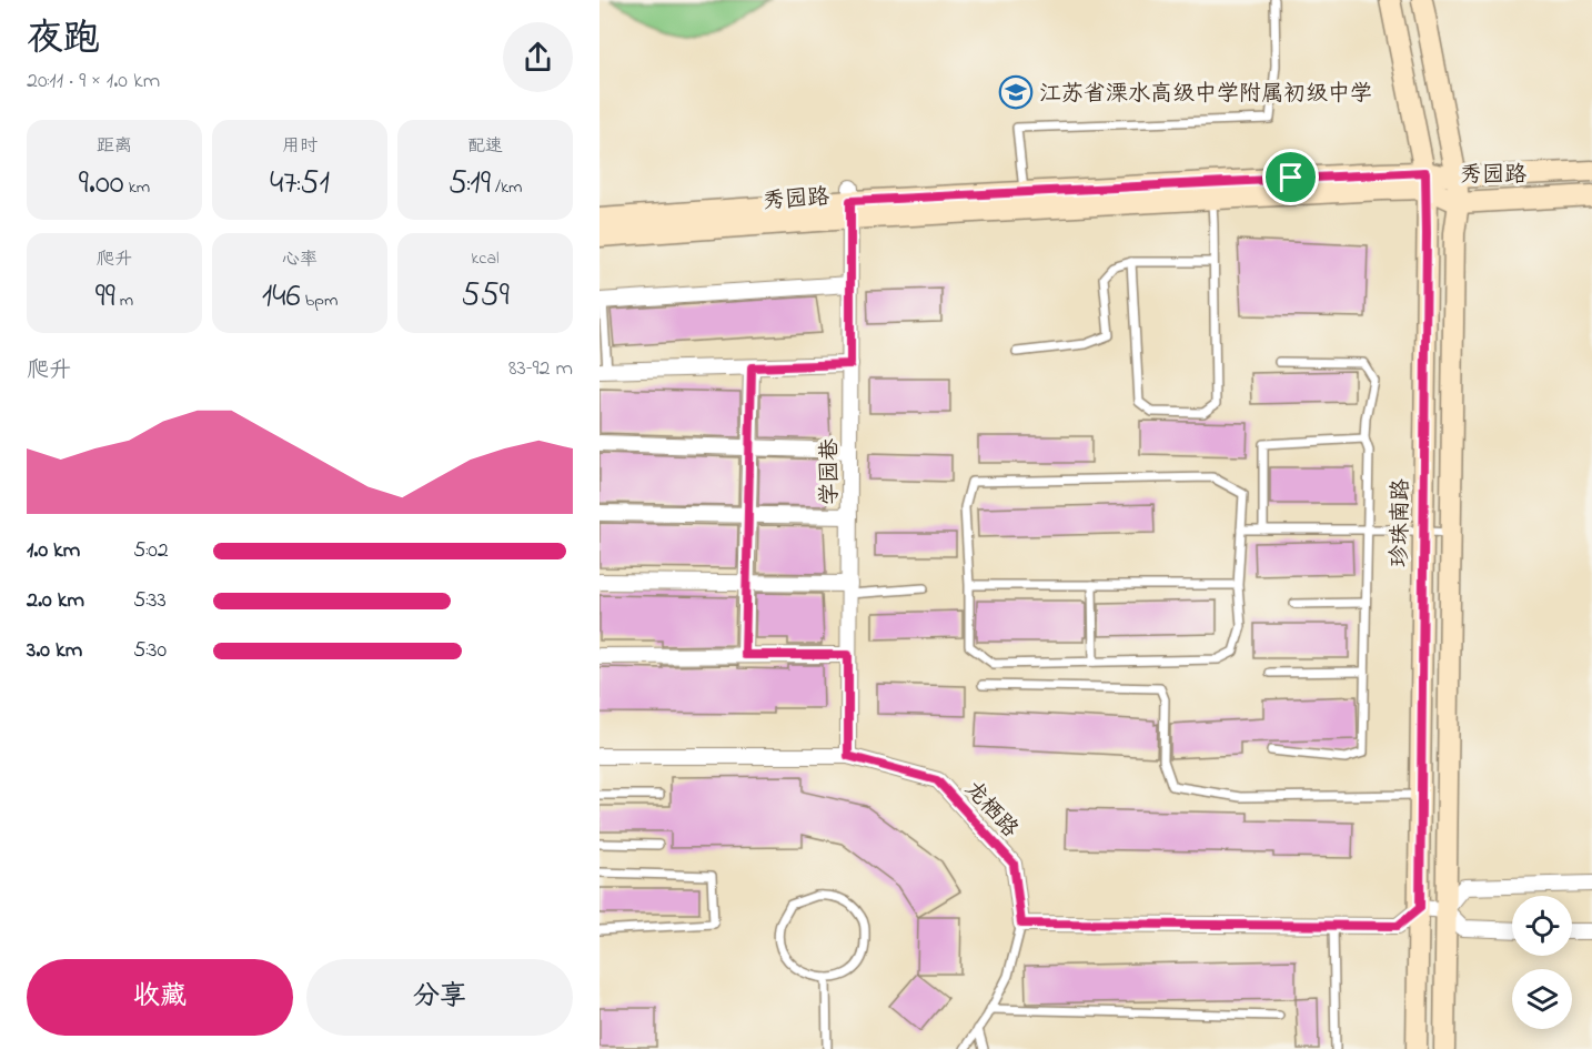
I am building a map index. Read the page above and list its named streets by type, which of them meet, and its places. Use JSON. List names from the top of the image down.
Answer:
{
  "streets": {
    "main road": ["秀园路", "珍珠南路"],
    "street": ["学园巷", "龙栖路"]
  },
  "crossings": [
    ["秀园路", "学园巷"],
    ["秀园路", "珍珠南路"],
    ["学园巷", "龙栖路"]
  ],
  "places": {
    "school or university": ["江苏省溧水高级中学附属初级中学"]
  },
  "page": {
    "heading": ["夜跑", "20:11 · 9 × 1.0 km"],
    "stats": [
      ["距离", "9.00 km"],
      ["用时", "47:51"],
      ["配速", "5:19 /km"],
      ["爬升", "99 m"],
      ["心率", "146 bpm"],
      ["kcal", "559"]
    ],
    "chart": ["爬升", "83–92 m"],
    "list": [
      {
        "name": "1.0 km",
        "note": "5:02"
      },
      {
        "name": "2.0 km",
        "note": "5:33"
      },
      {
        "name": "3.0 km",
        "note": "5:30"
      }
    ],
    "buttons": ["收藏", "分享"]
  }
}
